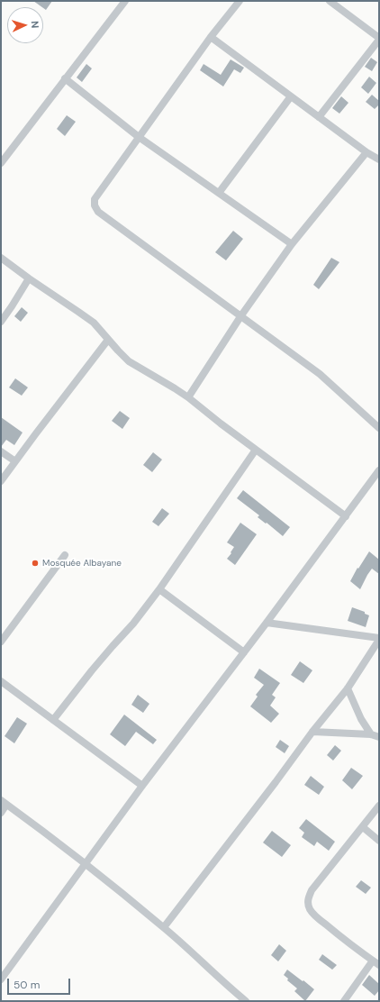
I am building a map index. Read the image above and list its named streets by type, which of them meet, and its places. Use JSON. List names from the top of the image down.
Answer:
{
  "places": ["Mosquée Albayane"],
  "scale_bar": "50 m",
  "north": "right"
}
